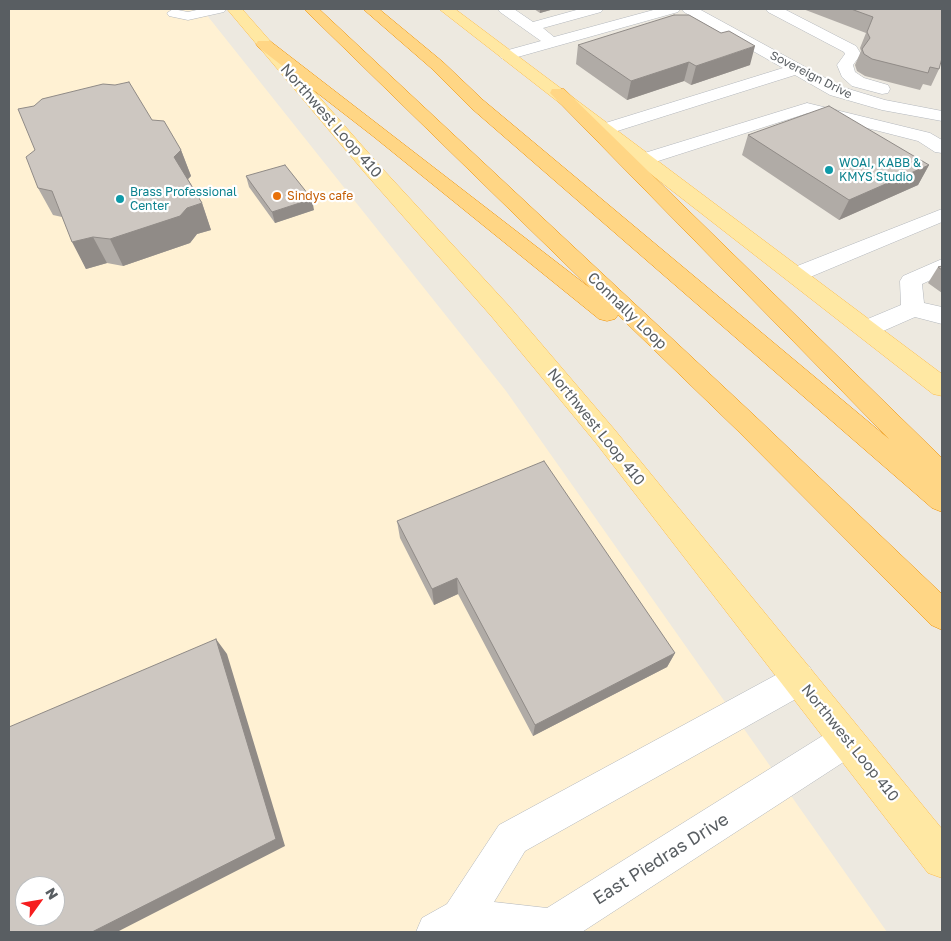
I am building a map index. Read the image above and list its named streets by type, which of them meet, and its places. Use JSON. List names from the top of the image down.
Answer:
{
  "streets": {
    "highway": ["Connally Loop"],
    "main road": ["Northwest Loop 410"],
    "street": ["Sovereign Drive", "East Piedras Drive"]
  },
  "crossings": [
    ["Northwest Loop 410", "East Piedras Drive"]
  ],
  "places": ["WOAI, KABB & KMYS Studio", "Sindys cafe", "Brass Professional Center"],
  "north": "top right"
}
